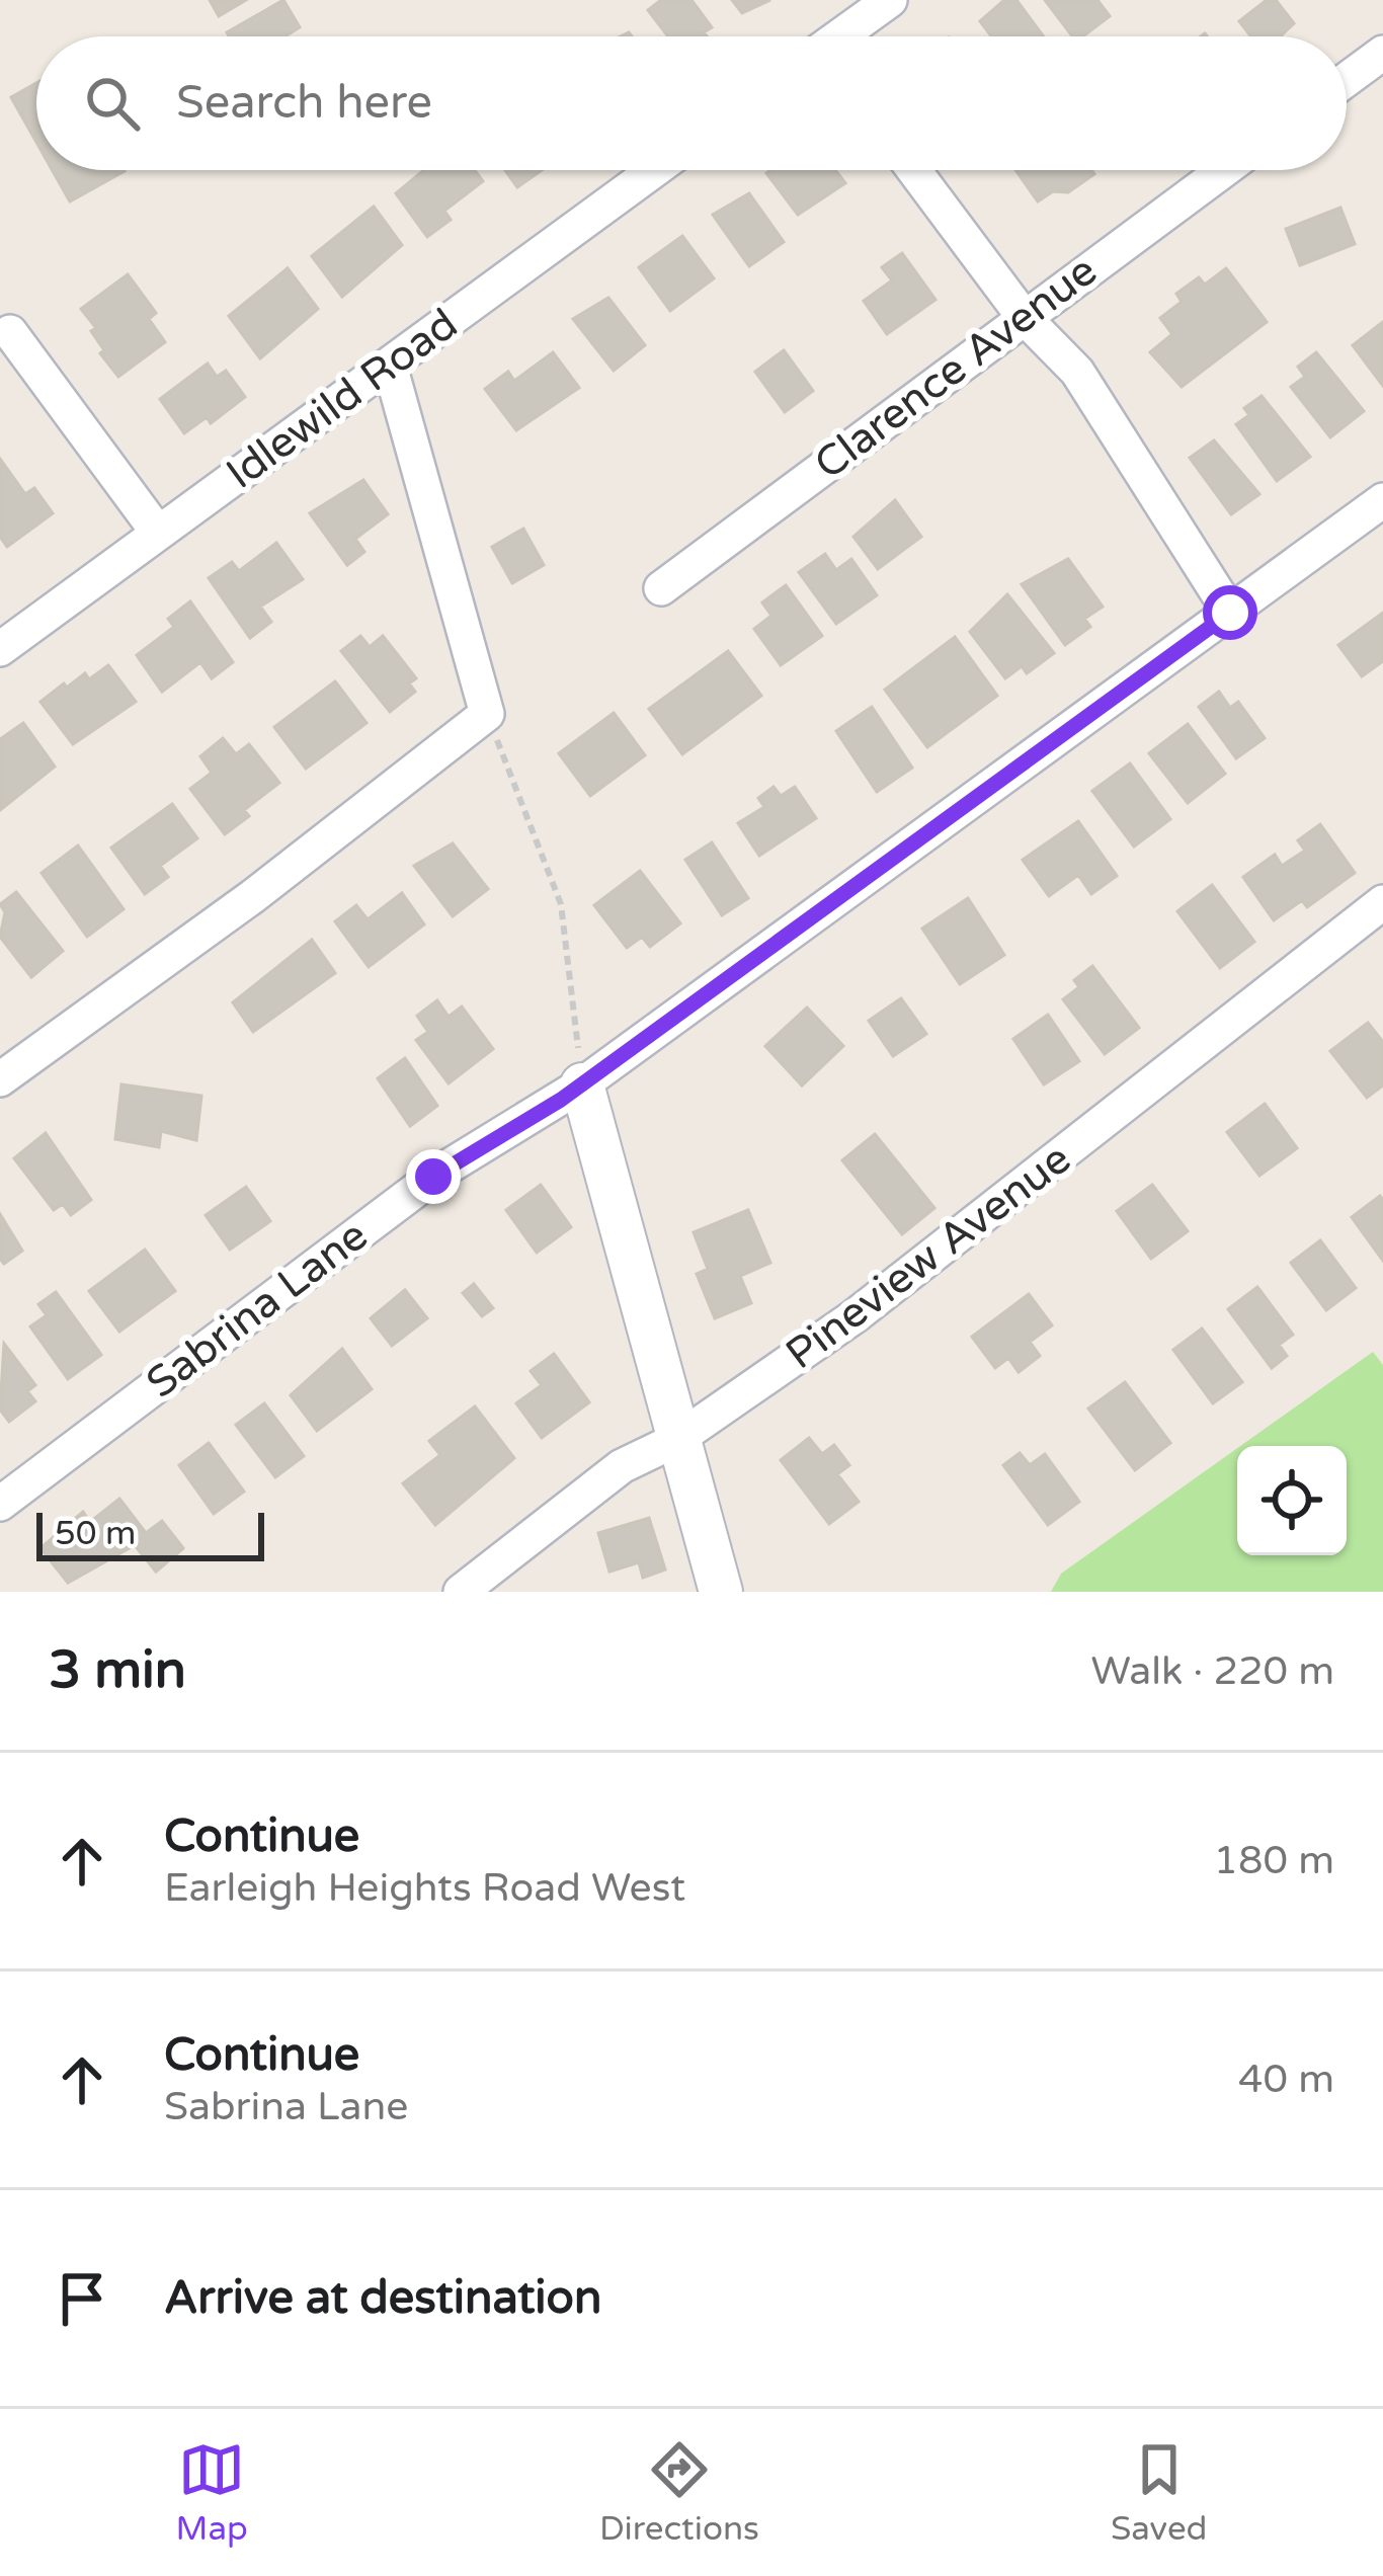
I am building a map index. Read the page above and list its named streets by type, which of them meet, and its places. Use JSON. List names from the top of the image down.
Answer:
{
  "streets": {
    "street": [
      "Clarence Avenue",
      "Idlewild Road",
      "Pineview Avenue",
      "Sabrina Lane"
    ]
  },
  "scale_bar": "50 m",
  "page": {
    "search": "Search here",
    "scale": "50 m",
    "heading": ["3 min", "Walk · 220 m"],
    "list": [
      ["Continue", "Earleigh Heights Road West", "180 m"],
      ["Continue", "Sabrina Lane", "40 m"],
      "Arrive at destination"
    ],
    "nav": ["Map", "Directions", "Saved"]
  }
}
